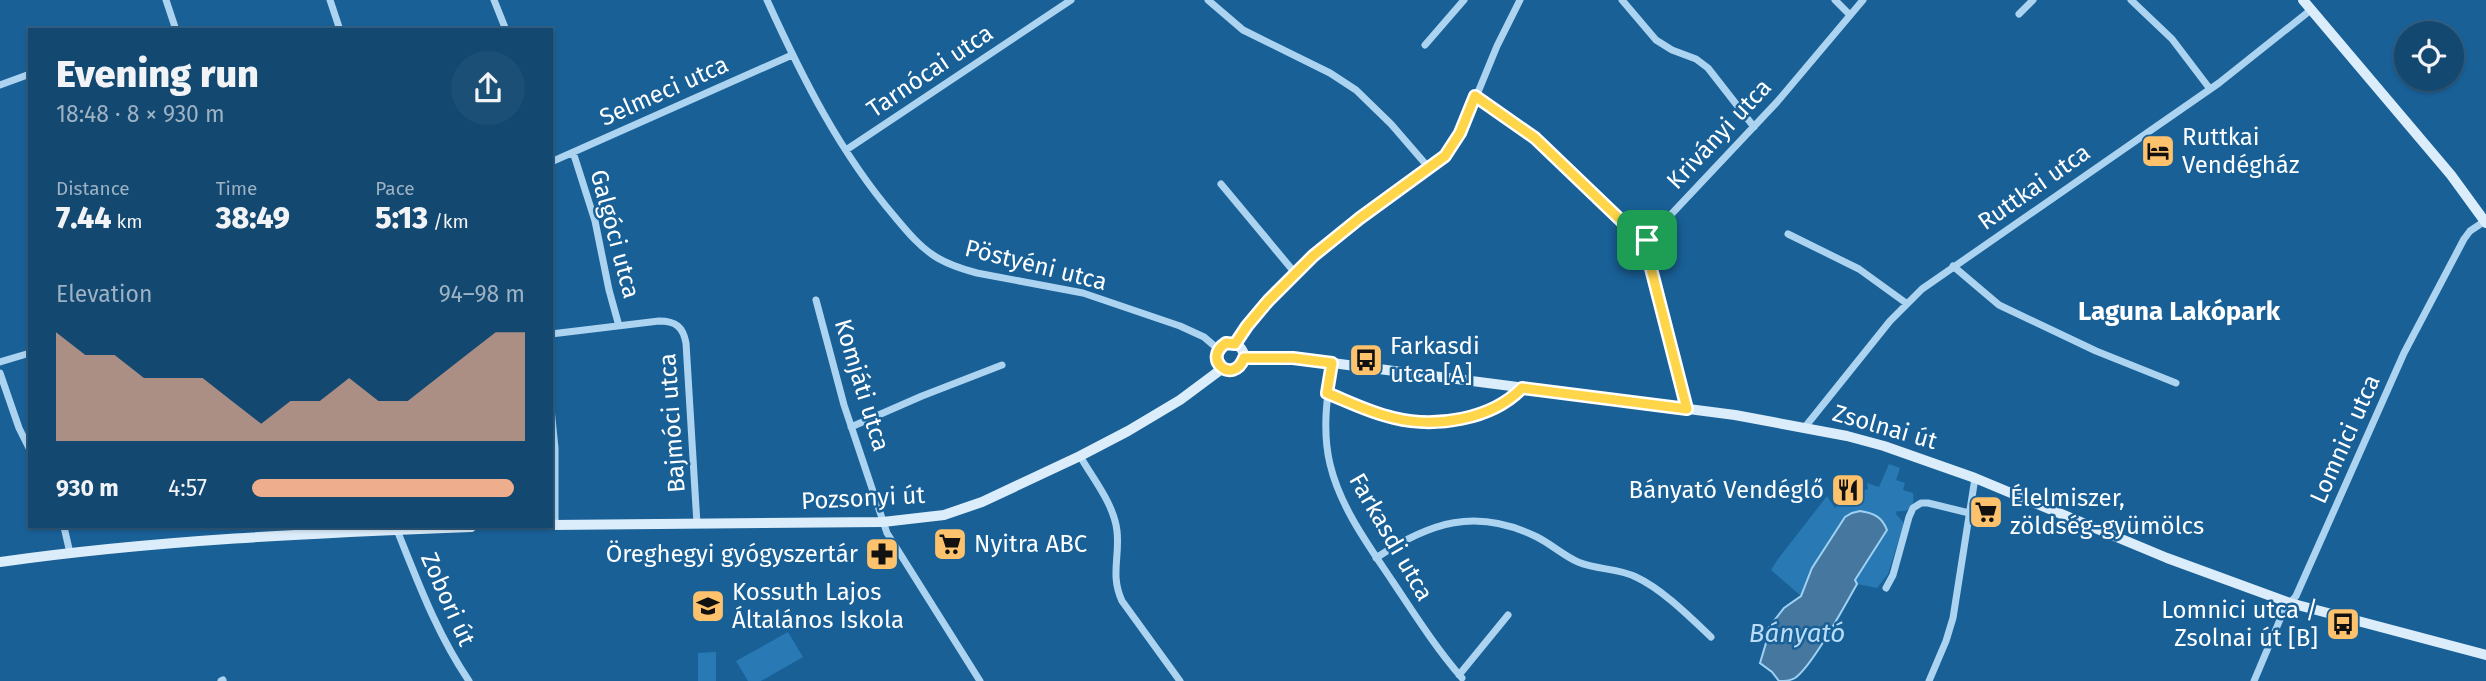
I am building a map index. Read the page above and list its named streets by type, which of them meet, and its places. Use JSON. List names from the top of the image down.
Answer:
{
  "streets": {
    "street": [
      "Tarnócai utca",
      "Selmeci utca",
      "Kriványi utca",
      "Ruttkai utca",
      "Galgóci utca",
      "Pöstyéni utca",
      "Komjáti utca",
      "Bajmóci utca",
      "Zsolnai út",
      "Lomnici utca",
      "Pozsonyi út",
      "Farkasdi utca",
      "Zobori út"
    ]
  },
  "crossings": [
    ["Tarnócai utca", "Pöstyéni utca"],
    ["Selmeci utca", "Galgóci utca"],
    ["Selmeci utca", "Pöstyéni utca"],
    ["Ruttkai utca", "Zsolnai út"],
    ["Galgóci utca", "Bajmóci utca"],
    ["Pöstyéni utca", "Zsolnai út"],
    ["Pöstyéni utca", "Pozsonyi út"],
    ["Komjáti utca", "Pozsonyi út"],
    ["Bajmóci utca", "Pozsonyi út"],
    ["Zsolnai út", "Lomnici utca"],
    ["Zsolnai út", "Pozsonyi út"],
    ["Zsolnai út", "Farkasdi utca"]
  ],
  "districts": ["Laguna Lakópark"],
  "water": ["Bányató"],
  "places": {
    "hotel": ["Ruttkai Vendégház"],
    "bus stop": ["Farkasdi utca [A]", "Lomnici utca / Zsolnai út [B]"],
    "restaurant": ["Bányató Vendéglő"],
    "supermarket": ["Élelmiszer, zöldség-gyümölcs", "Nyitra ABC"],
    "pharmacy": ["Öreghegyi gyógyszertár"],
    "school or university": ["Kossuth Lajos Általános Iskola"]
  },
  "page": {
    "heading": ["Evening run", "18:48 · 8 × 930 m"],
    "stats": [
      ["Distance", "7.44 km"],
      ["Time", "38:49"],
      ["Pace", "5:13 /km"]
    ],
    "chart": ["Elevation", "94–98 m"],
    "list": [
      {
        "name": "930 m",
        "note": "4:57"
      }
    ]
  }
}
